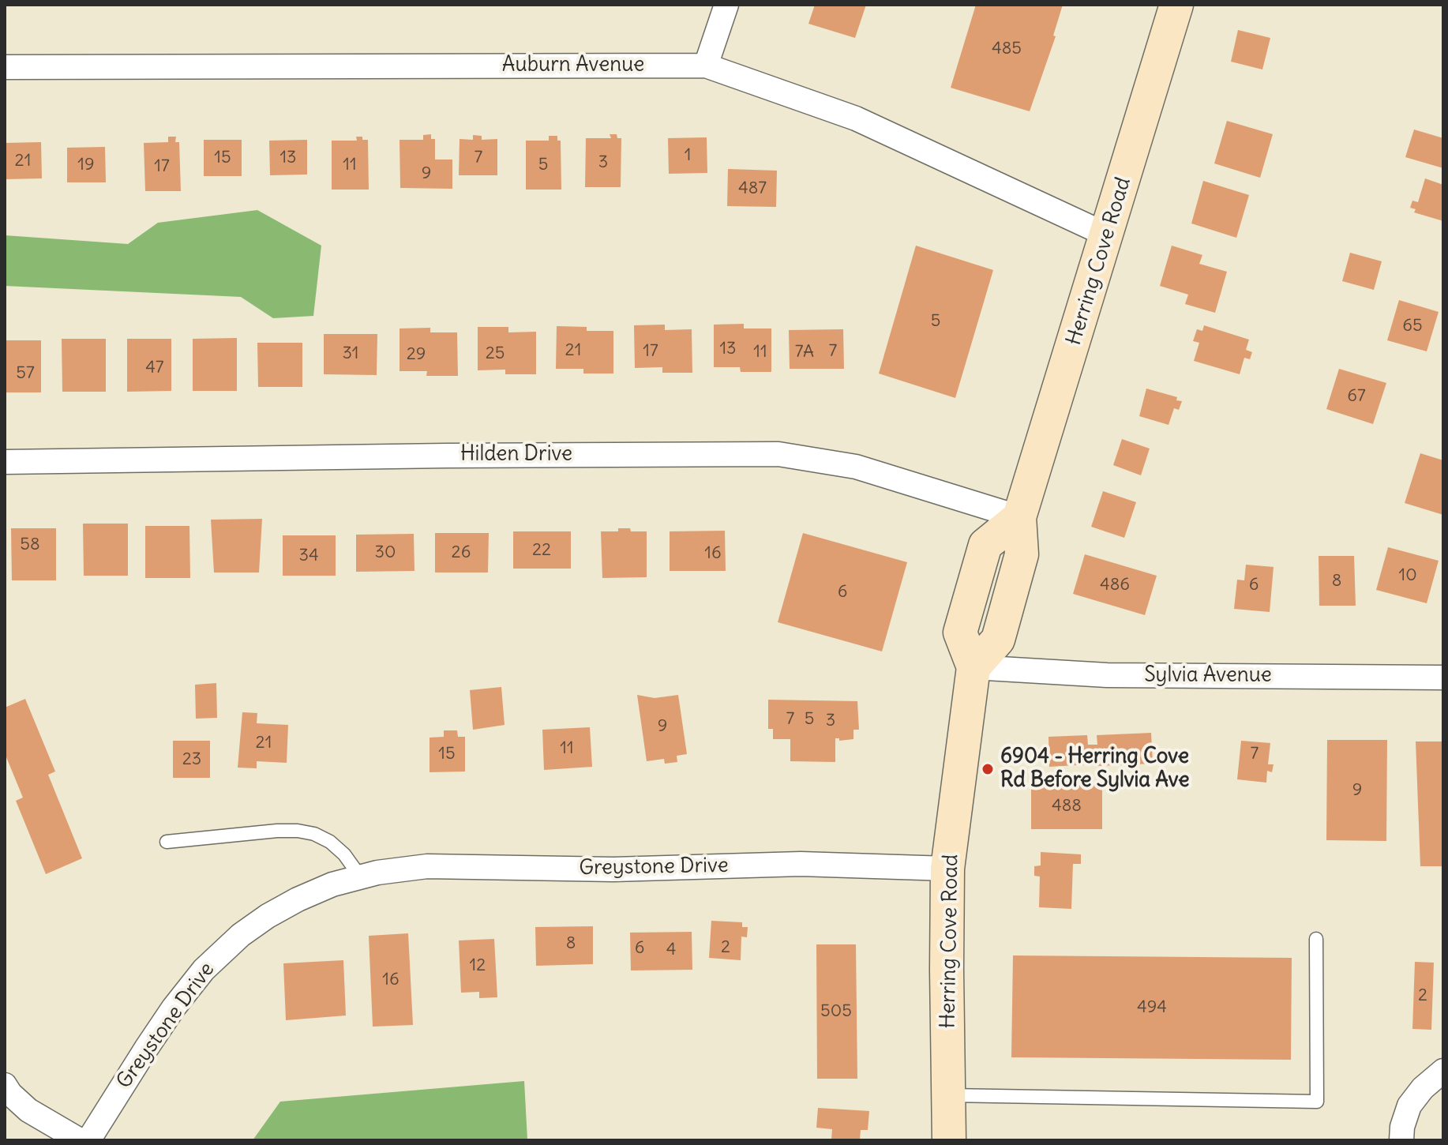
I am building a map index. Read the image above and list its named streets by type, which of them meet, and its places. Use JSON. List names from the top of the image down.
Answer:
{
  "streets": {
    "main road": ["Herring Cove Road"],
    "street": [
      "Auburn Avenue",
      "Hilden Drive",
      "Sylvia Avenue",
      "Greystone Drive"
    ]
  },
  "crossings": [
    ["Auburn Avenue", "Herring Cove Road"],
    ["Herring Cove Road", "Hilden Drive"],
    ["Herring Cove Road", "Sylvia Avenue"],
    ["Herring Cove Road", "Greystone Drive"]
  ],
  "places": ["6904 - Herring Cove Rd Before Sylvia Ave"],
  "house_numbers": [
    "485",
    "1",
    "15",
    "13",
    "7",
    "21",
    "3",
    "19",
    "11",
    "5",
    "17",
    "9",
    "487",
    "5",
    "65",
    "13",
    "21",
    "17",
    "7",
    "11",
    "7A",
    "31",
    "25",
    "29",
    "47",
    "57",
    "67",
    "58",
    "22",
    "30",
    "26",
    "16",
    "34",
    "10",
    "8",
    "486",
    "6",
    "6",
    "7",
    "5",
    "3",
    "9",
    "21",
    "11",
    "15",
    "7",
    "23",
    "9",
    "488",
    "8",
    "2",
    "6",
    "4",
    "12",
    "16",
    "2",
    "494",
    "505"
  ]
}
